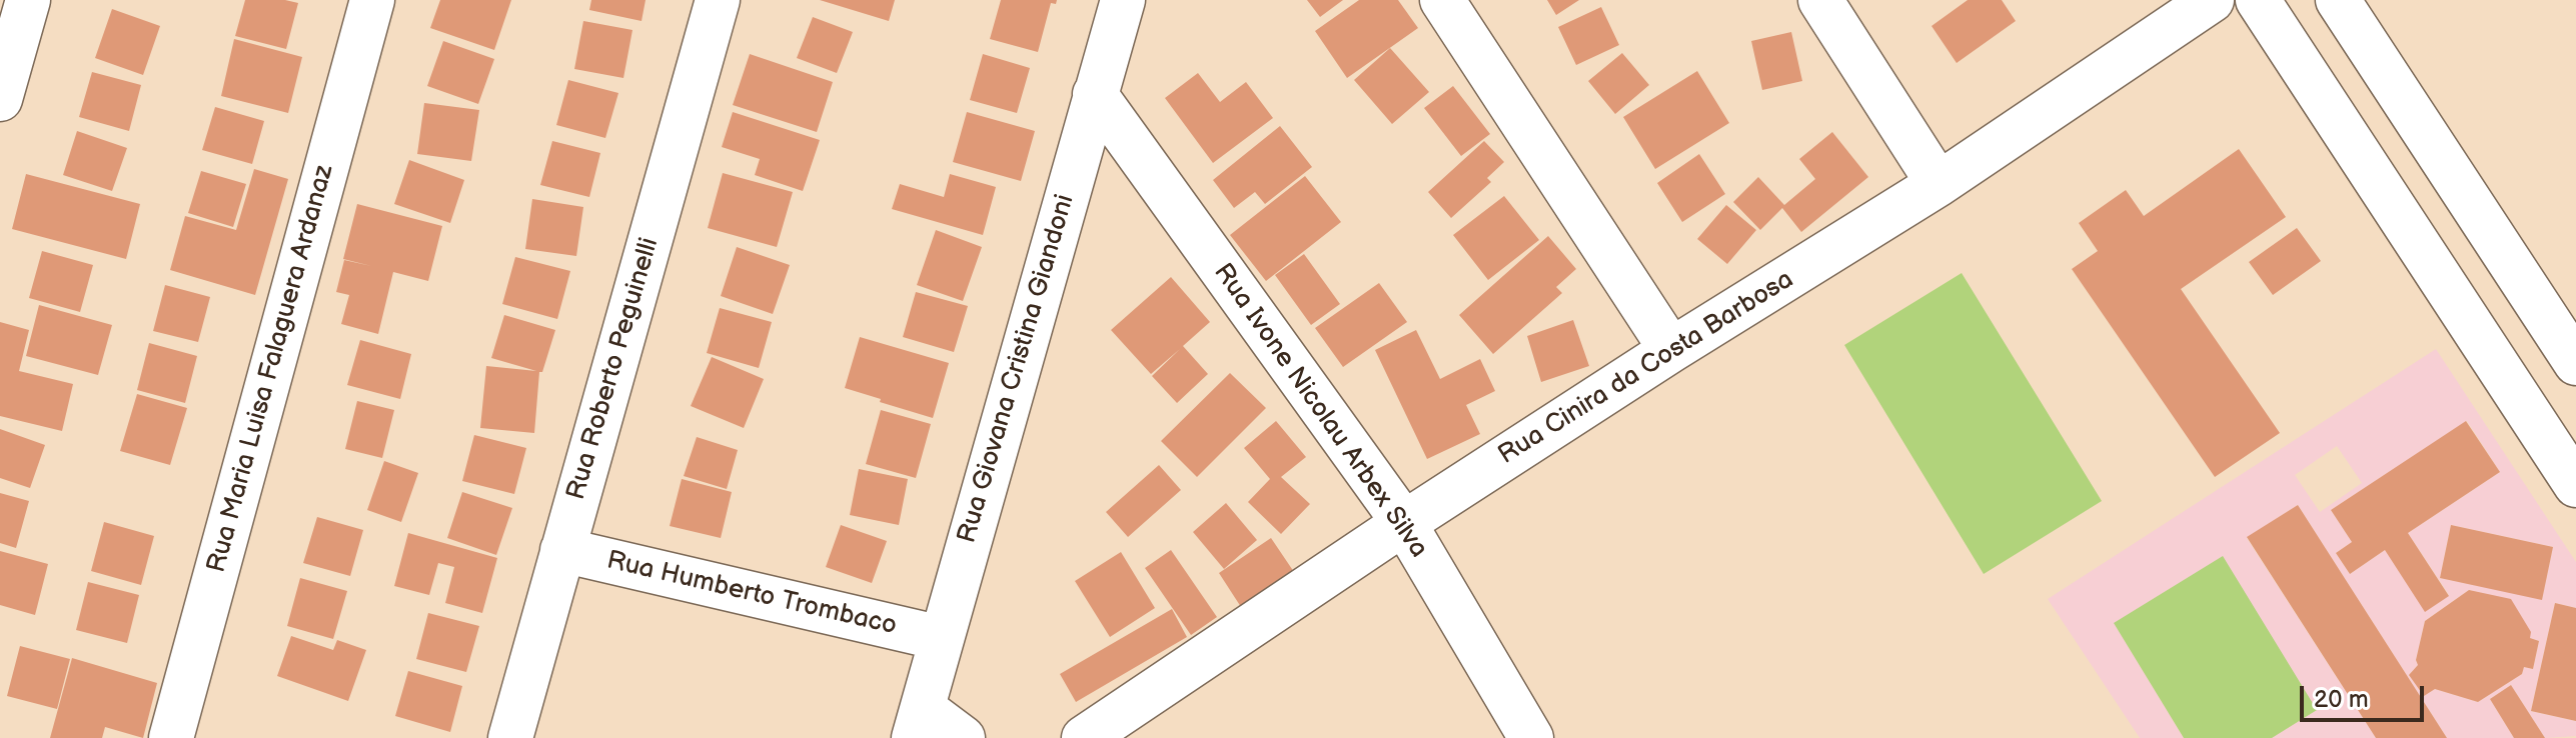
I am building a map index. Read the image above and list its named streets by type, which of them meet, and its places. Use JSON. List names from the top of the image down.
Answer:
{
  "streets": {
    "street": [
      "Rua Cinira da Costa Barbosa",
      "Rua Maria Luisa Falaguera Ardanaz",
      "Rua Roberto Peguinelli",
      "Rua Giovana Cristina Giandoni",
      "Rua Ivone Nicolau Arbex Silva",
      "Rua Humberto Trombaco"
    ]
  },
  "crossings": [
    ["Rua Cinira da Costa Barbosa", "Rua Ivone Nicolau Arbex Silva"],
    ["Rua Roberto Peguinelli", "Rua Humberto Trombaco"],
    ["Rua Giovana Cristina Giandoni", "Rua Ivone Nicolau Arbex Silva"],
    ["Rua Giovana Cristina Giandoni", "Rua Humberto Trombaco"]
  ],
  "scale_bar": "20 m"
}
